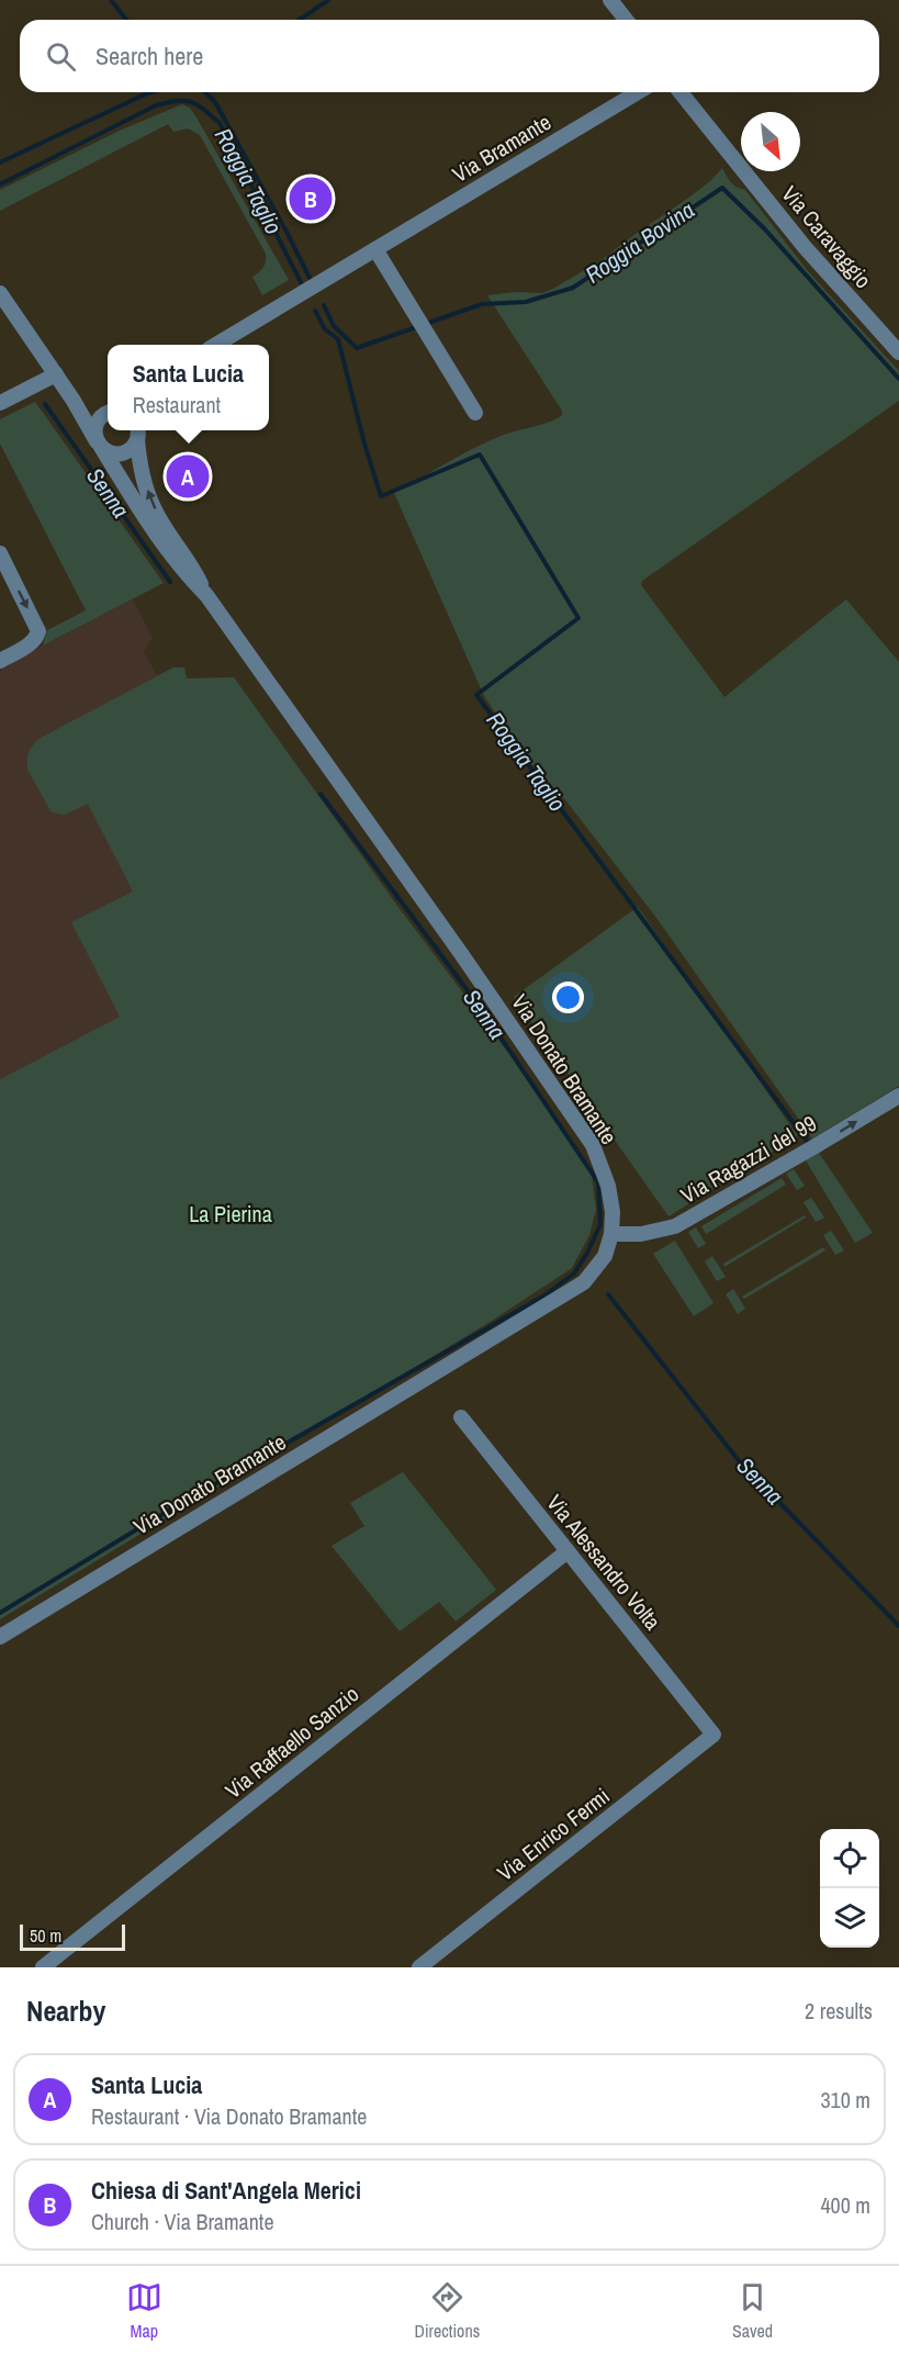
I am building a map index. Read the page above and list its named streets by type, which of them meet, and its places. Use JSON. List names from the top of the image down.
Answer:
{
  "streets": {
    "street": [
      "Via Bramante",
      "Via Caravaggio",
      "Via Donato Bramante",
      "Via Ragazzi del 99",
      "Via Alessandro Volta",
      "Via Raffaello Sanzio",
      "Via Enrico Fermi"
    ]
  },
  "crossings": [
    ["Via Donato Bramante", "Via Ragazzi del 99"],
    ["Via Alessandro Volta", "Via Raffaello Sanzio"],
    ["Via Alessandro Volta", "Via Enrico Fermi"]
  ],
  "one_way": ["Via Ragazzi del 99"],
  "water": ["Roggia Taglio", "Roggia Bovina", "Senna"],
  "parks": ["La Pierina"],
  "scale_bar": "50 m",
  "north": "bottom right",
  "page": {
    "search": "Search here",
    "pins": ["B", "A"],
    "popup": ["Santa Lucia", "Restaurant"],
    "scale": "50 m",
    "heading": ["Nearby", "2 results"],
    "list": [
      {
        "mark": "A",
        "name": "Santa Lucia",
        "note": "Restaurant · Via Donato Bramante",
        "value": "310 m"
      },
      {
        "mark": "B",
        "name": "Chiesa di Sant'Angela Merici",
        "note": "Church · Via Bramante",
        "value": "400 m"
      }
    ],
    "nav": ["Map", "Directions", "Saved"]
  }
}
